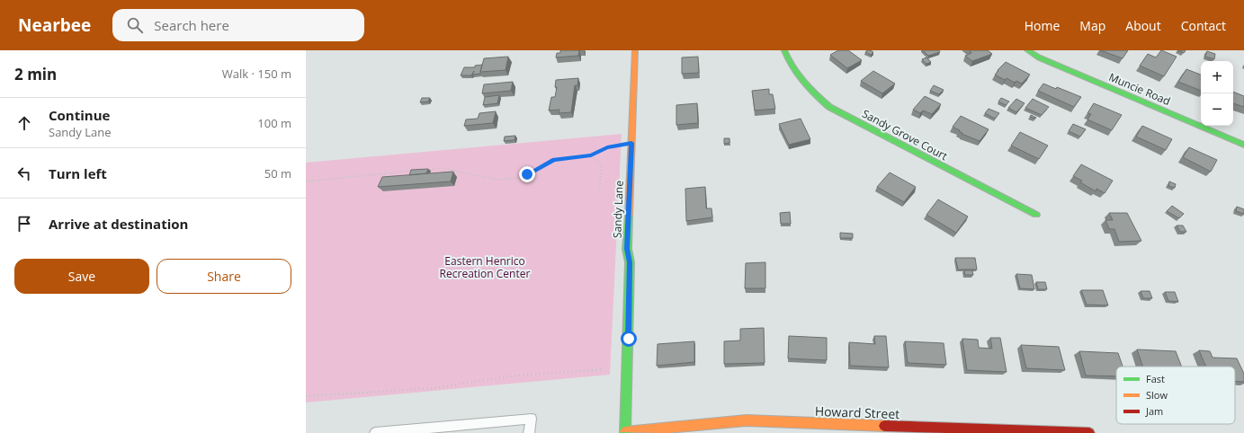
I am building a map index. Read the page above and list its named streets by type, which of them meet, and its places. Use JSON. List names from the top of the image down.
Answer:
{
  "streets": {
    "street": [
      "Muncie Road",
      "Sandy Grove Court",
      "Sandy Lane",
      "Howard Street"
    ]
  },
  "crossings": [
    ["Sandy Lane", "Howard Street"]
  ],
  "parks": ["Eastern Henrico Recreation Center"],
  "legend": ["Fast", "Slow", "Jam"],
  "page": {
    "header": "Nearbee",
    "search": "Search here",
    "nav": [
      "Home",
      "Map",
      "About",
      "Contact"
    ],
    "heading": ["2 min", "Walk · 150 m"],
    "map_buttons": ["+", "−"],
    "list": [
      ["Continue", "Sandy Lane", "100 m"],
      ["Turn left", "50 m"],
      "Arrive at destination"
    ],
    "buttons": ["Save", "Share"]
  }
}
